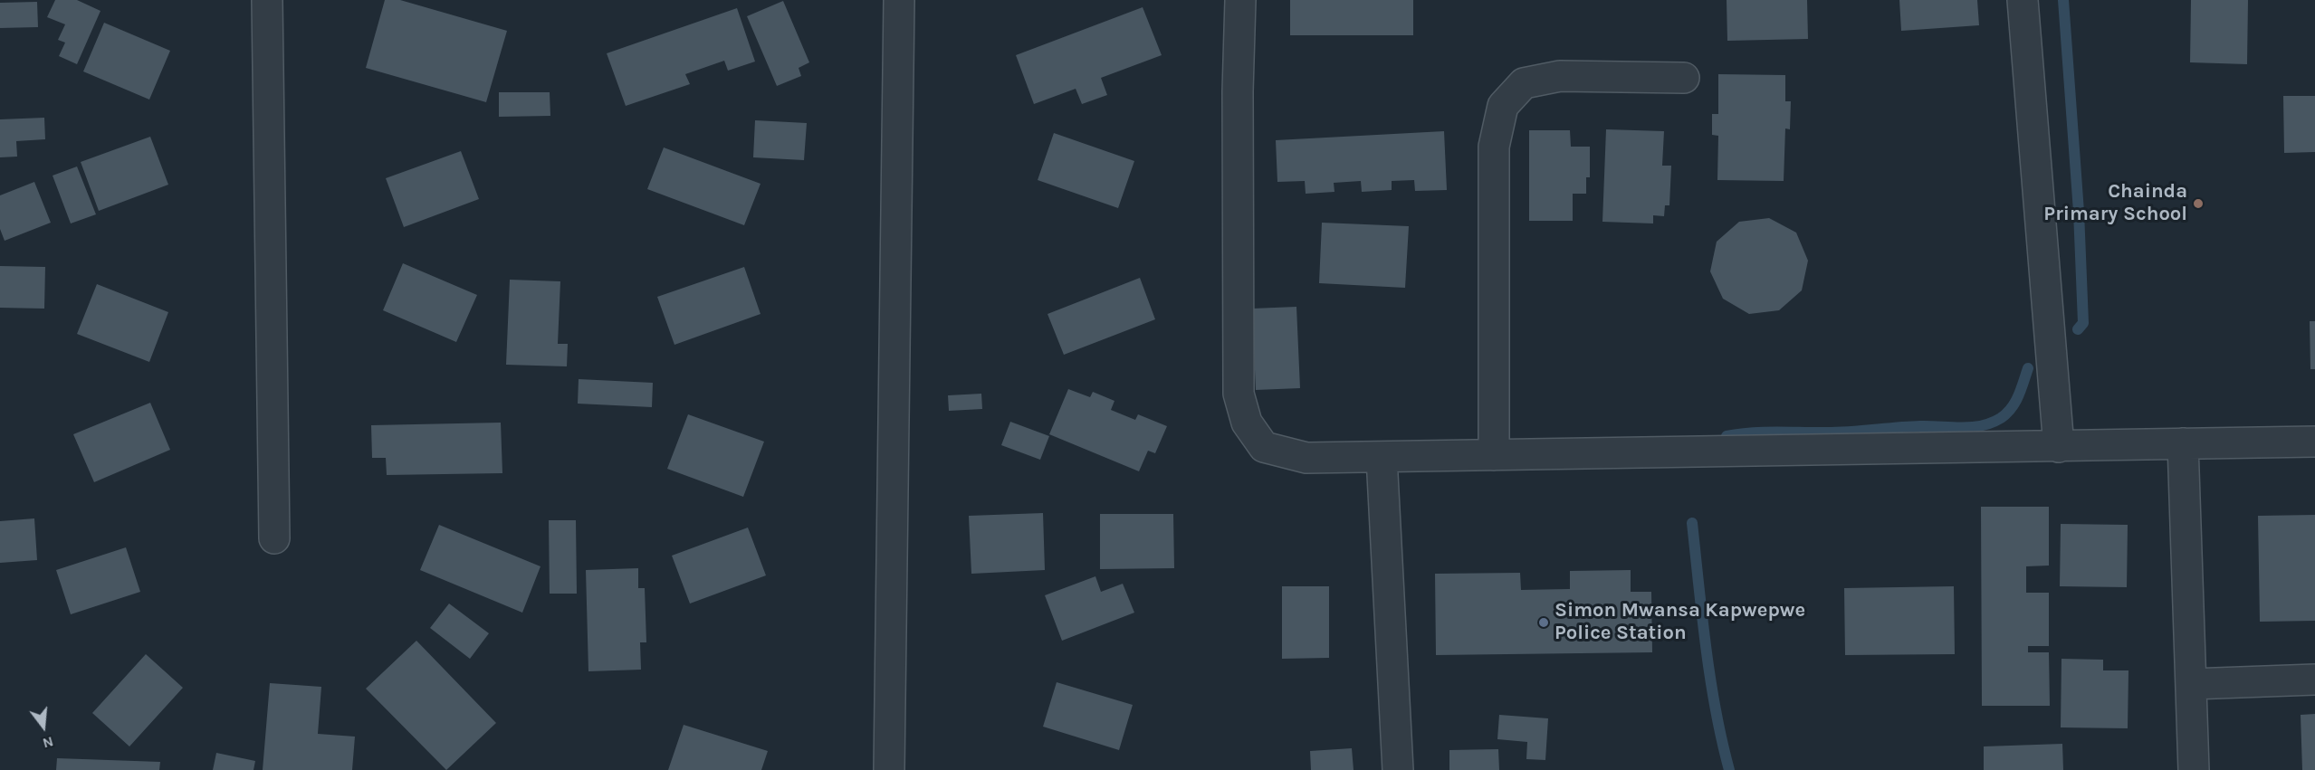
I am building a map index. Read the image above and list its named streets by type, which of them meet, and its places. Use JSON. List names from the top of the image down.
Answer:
{
  "places": ["Chainda Primary School", "Simon Mwansa Kapwepwe Police Station"],
  "north": "bottom"
}
